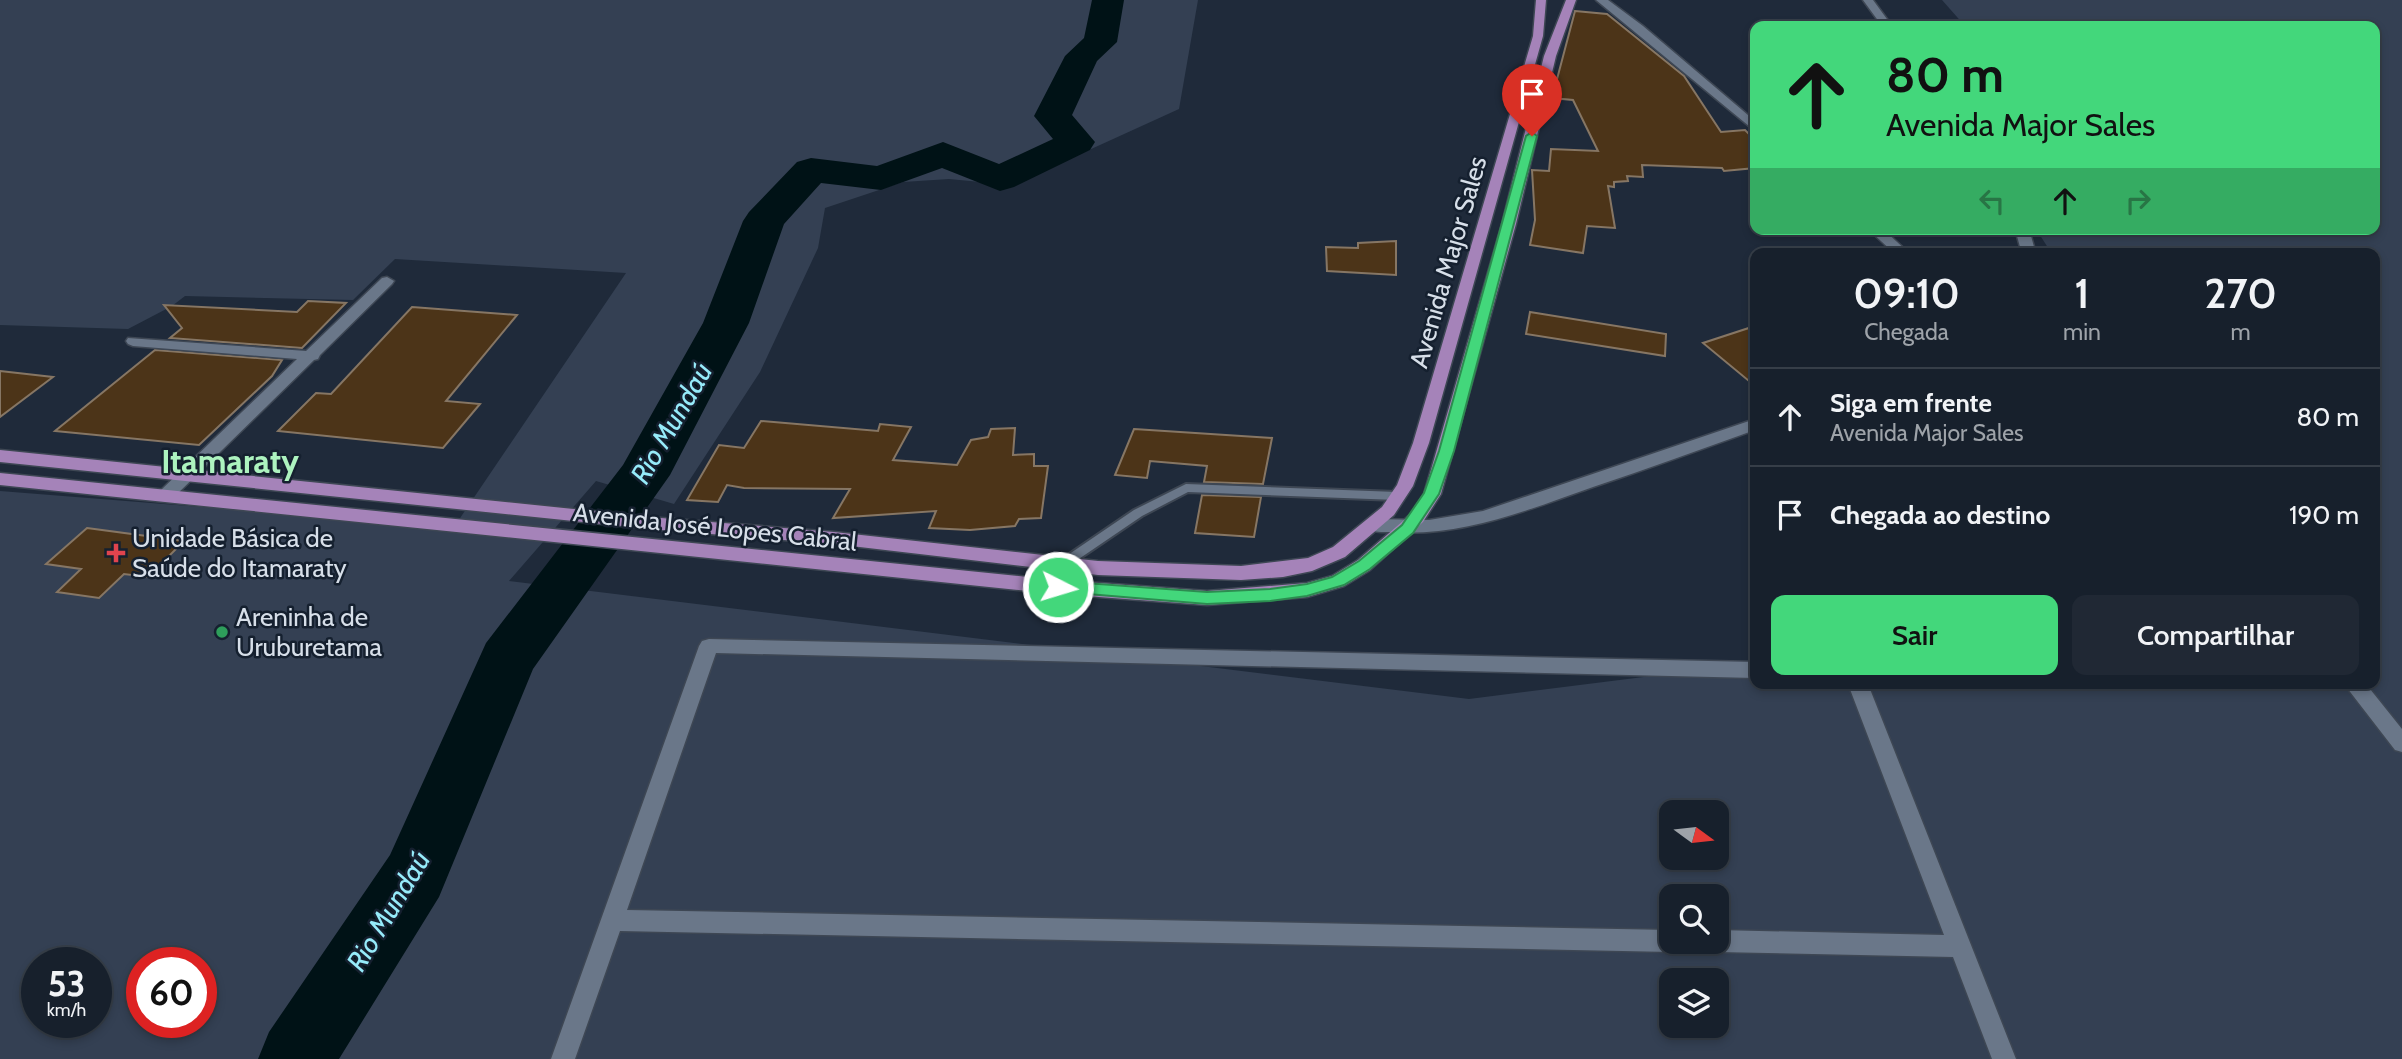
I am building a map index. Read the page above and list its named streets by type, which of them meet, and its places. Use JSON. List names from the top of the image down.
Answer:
{
  "streets": {
    "main road": ["Avenida Major Sales", "Avenida José Lopes Cabral"]
  },
  "crossings": [
    ["Avenida Major Sales", "Avenida José Lopes Cabral"]
  ],
  "districts": ["Itamaraty"],
  "water": ["Rio Mundaú"],
  "places": {
    "health": ["Unidade Básica de Saúde do Itamaraty"],
    "other": ["Areninha de Uruburetama"]
  },
  "north": "right",
  "page": {
    "turn": ["80 m", "Avenida Major Sales"],
    "eta": [
      "09:10",
      "Chegada",
      "1",
      "min",
      "270",
      "m"
    ],
    "list": [
      {
        "name": "Siga em frente",
        "note": "Avenida Major Sales",
        "value": "80 m"
      },
      {
        "name": "Chegada ao destino",
        "value": "190 m"
      }
    ],
    "buttons": ["Sair", "Compartilhar"],
    "speed": "53 km/h",
    "limit": "60"
  }
}
